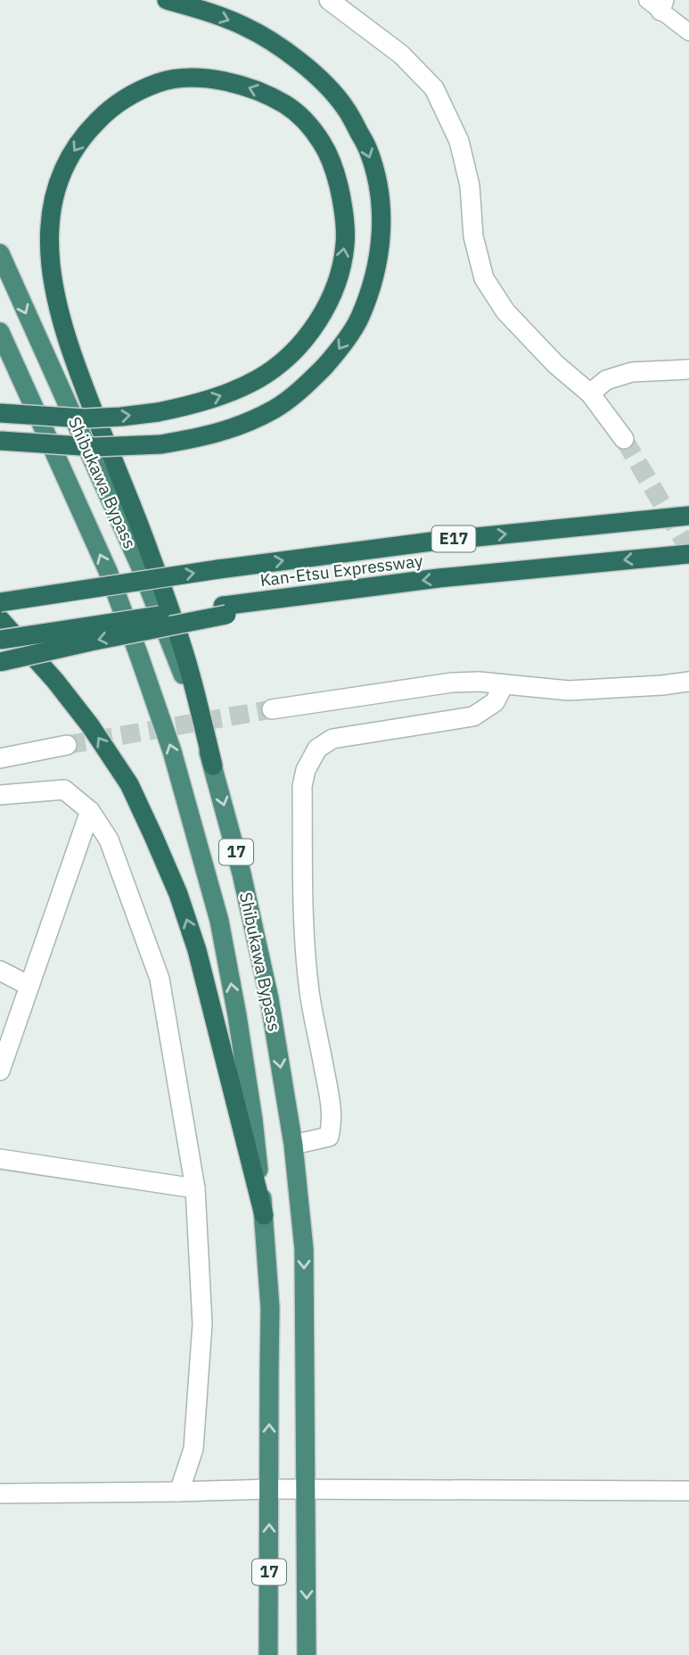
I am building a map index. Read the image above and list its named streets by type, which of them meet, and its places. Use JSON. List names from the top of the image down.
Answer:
{
  "streets": {
    "highway": [
      "Shibukawa Bypass",
      "E17",
      "Kan-Etsu Expressway",
      "17"
    ]
  },
  "crossings": [
    ["Shibukawa Bypass", "17"]
  ]
}
